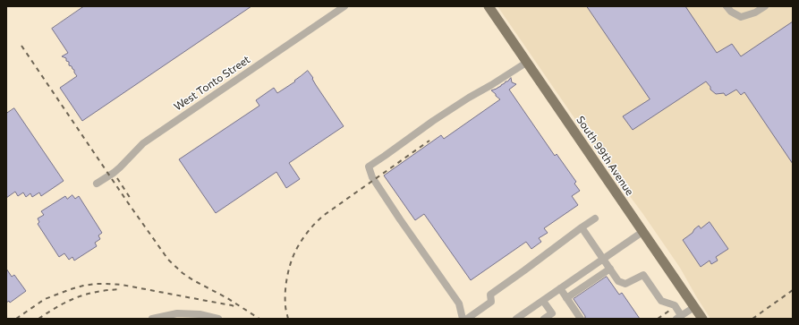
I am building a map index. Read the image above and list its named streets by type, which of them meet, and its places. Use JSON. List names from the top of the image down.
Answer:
{
  "streets": {
    "main road": ["South 99th Avenue"],
    "street": ["West Tonto Street"]
  }
}
